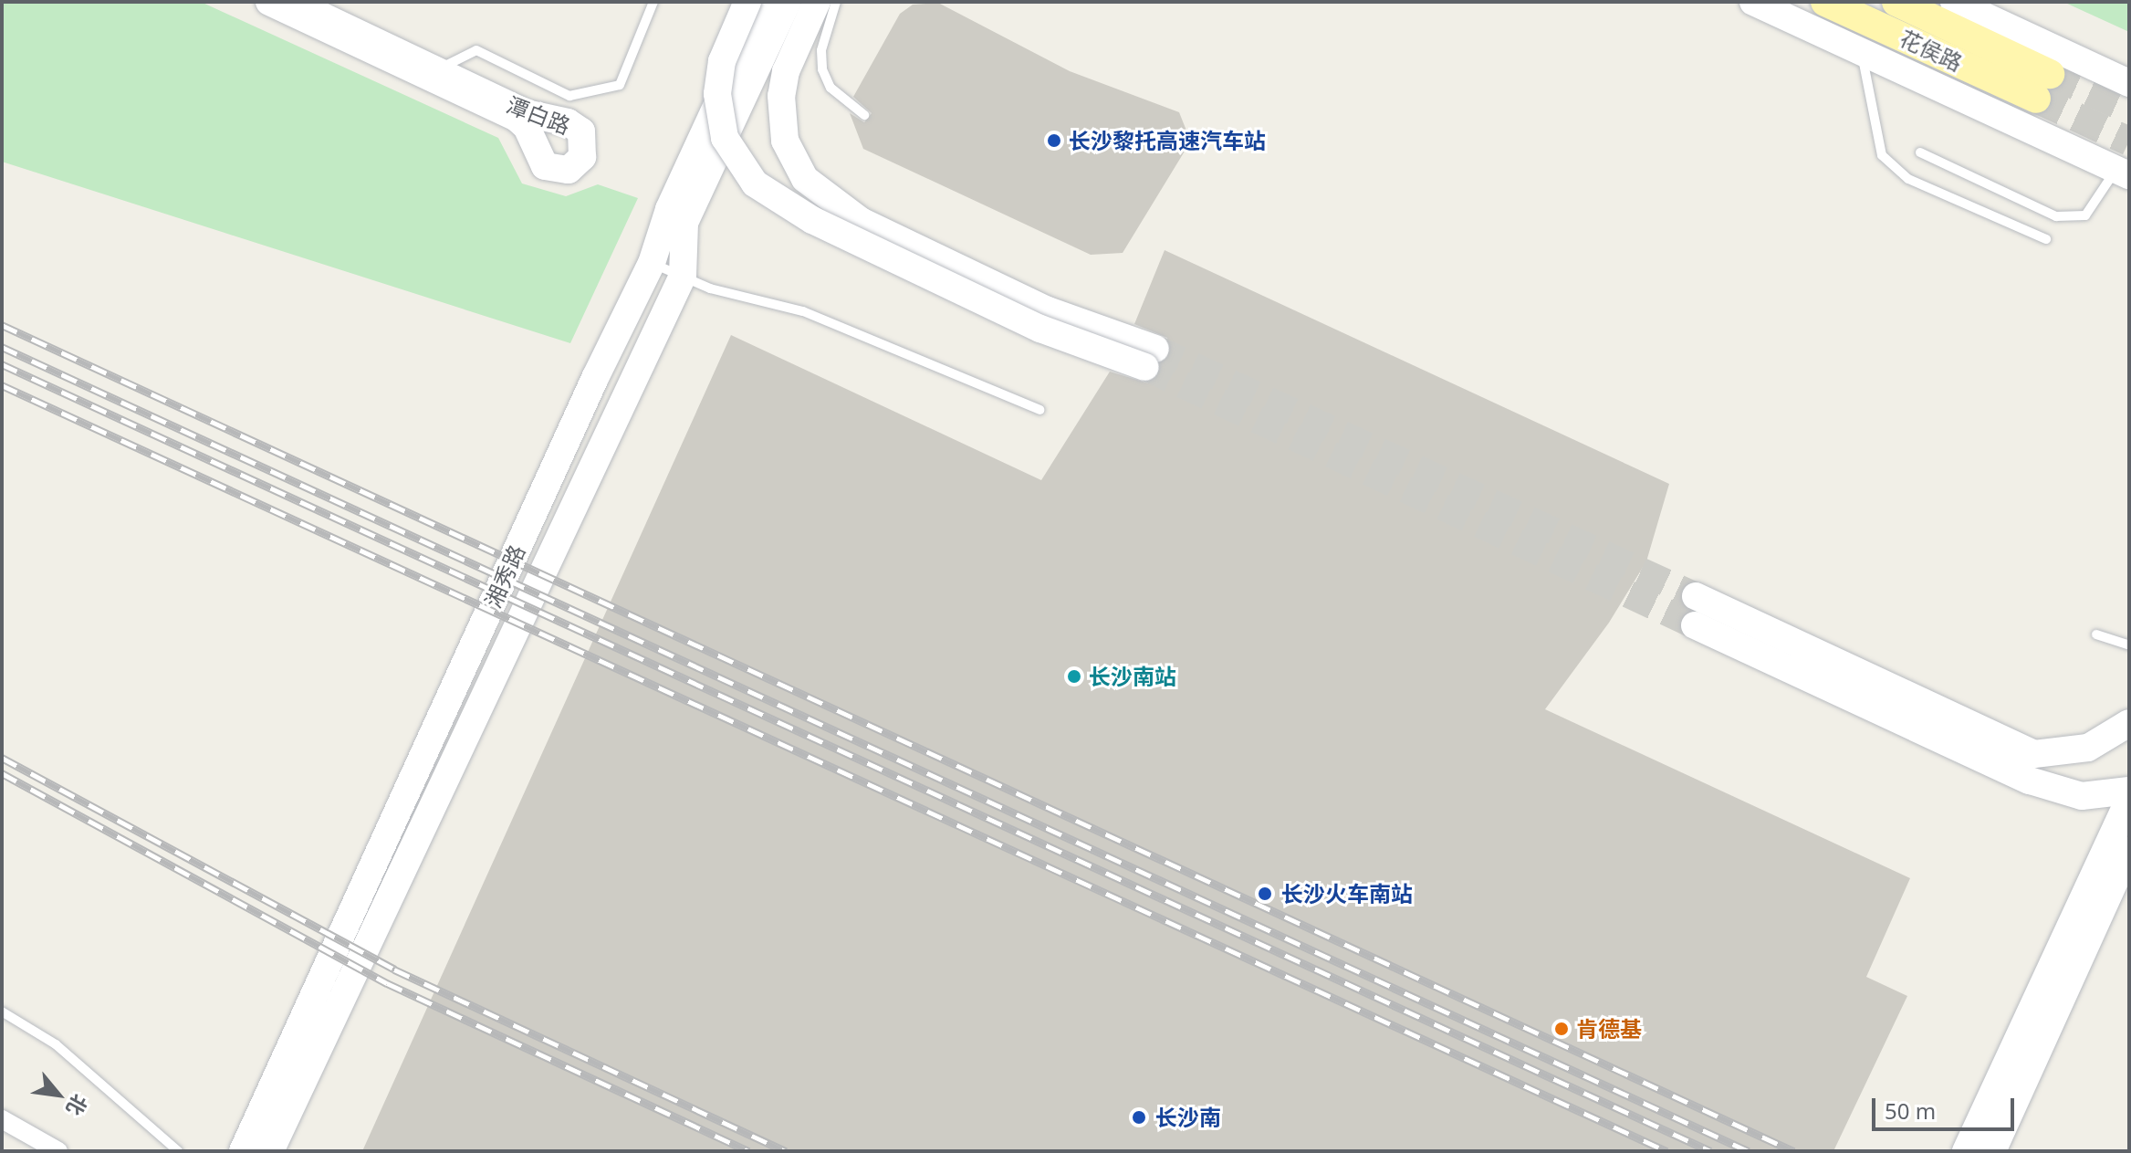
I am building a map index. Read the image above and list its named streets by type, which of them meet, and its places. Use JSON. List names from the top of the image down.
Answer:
{
  "streets": {
    "main road": ["花侯路"],
    "street": ["潭白路", "湘秀路"]
  },
  "places": [
    "长沙黎托高速汽车站",
    "长沙南站",
    "长沙火车南站",
    "肯德基",
    "长沙南"
  ],
  "scale_bar": "50 m",
  "north": "bottom right"
}
